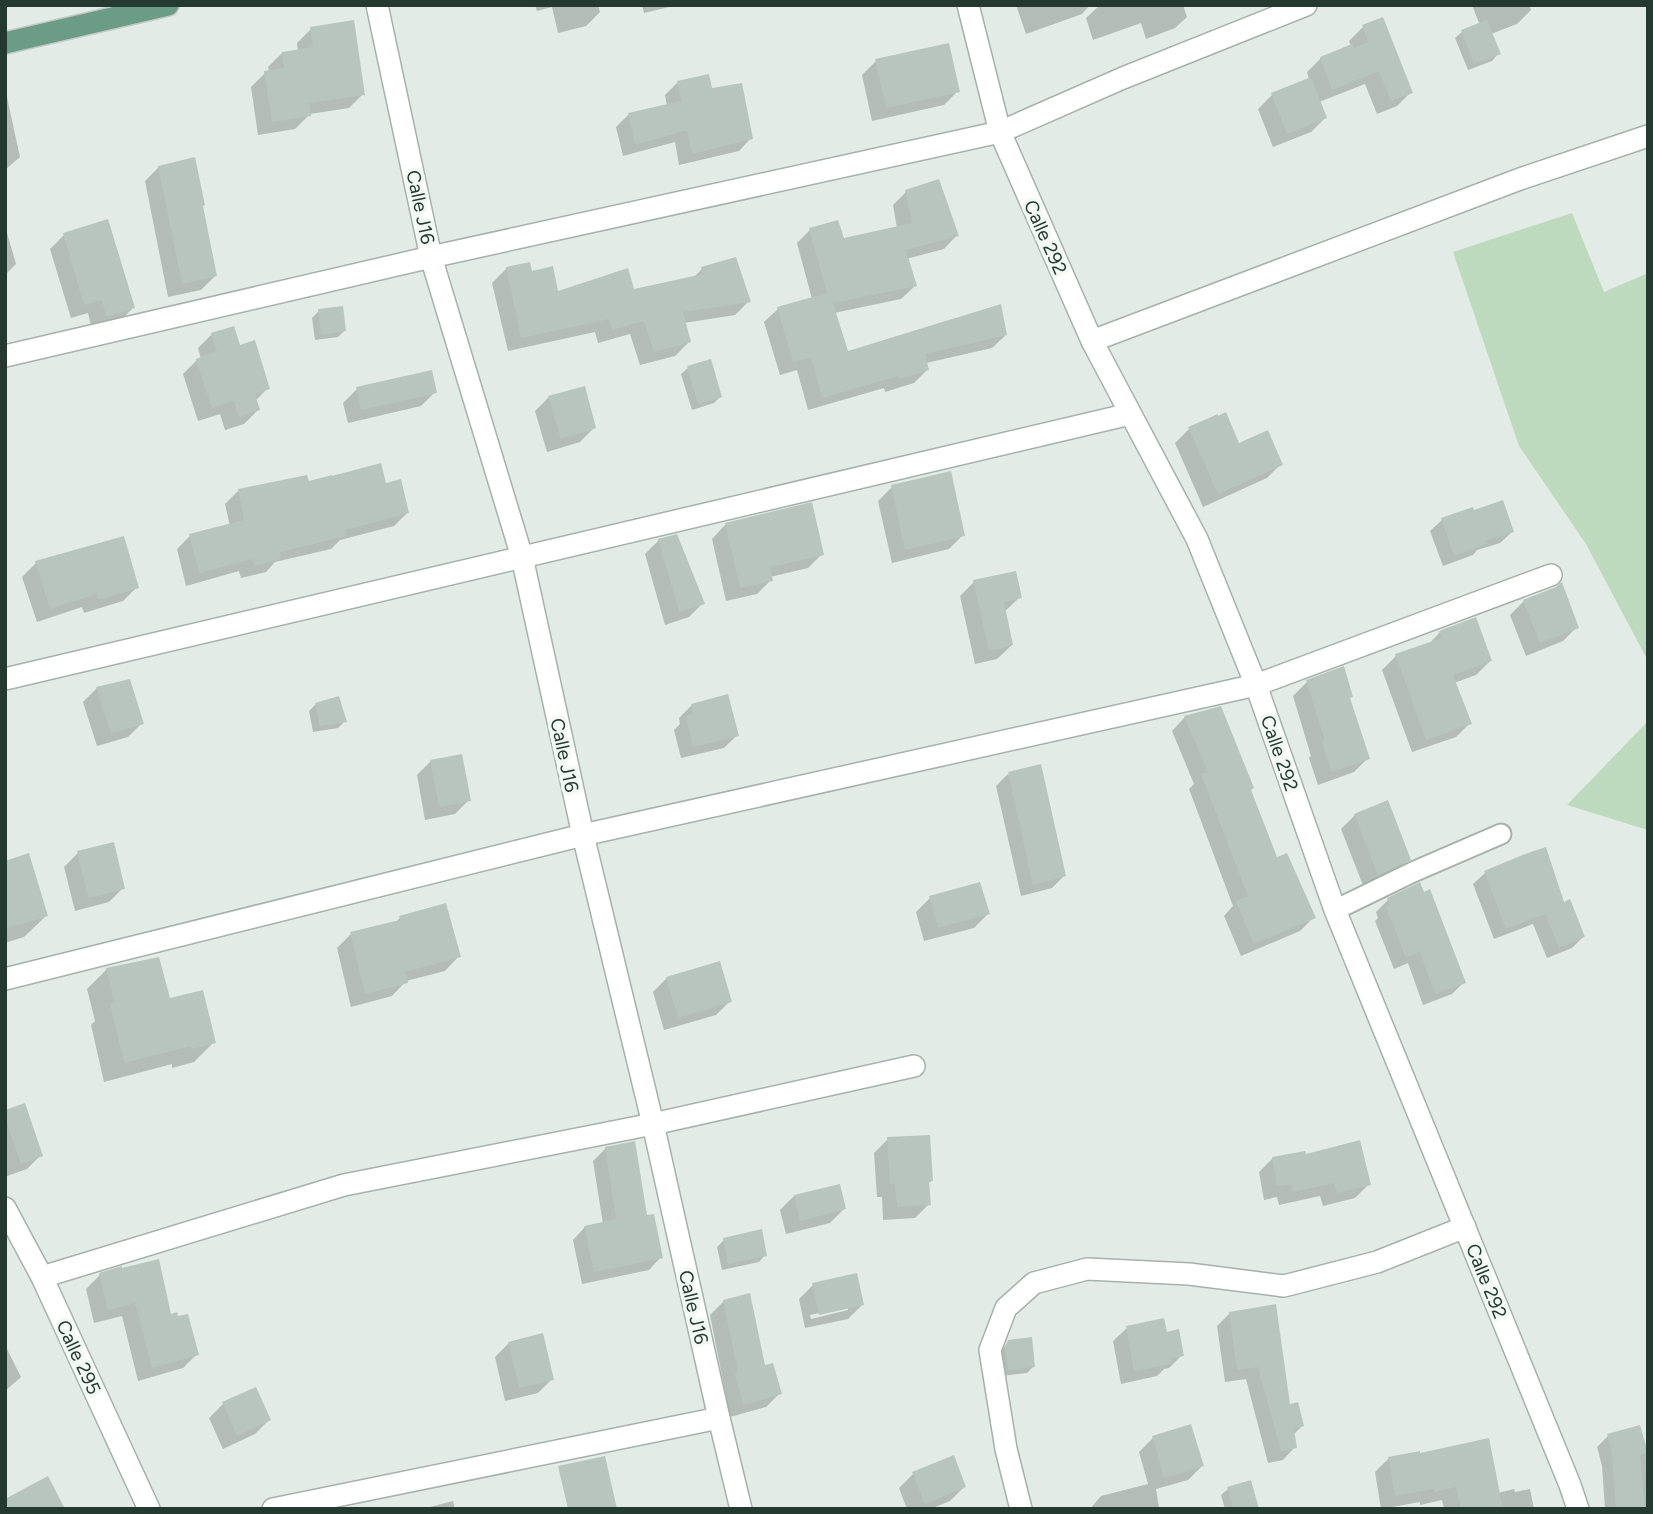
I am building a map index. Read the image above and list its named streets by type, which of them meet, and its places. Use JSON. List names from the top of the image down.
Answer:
{
  "streets": {
    "street": ["Calle J16", "Calle 292", "Calle 295"]
  }
}
